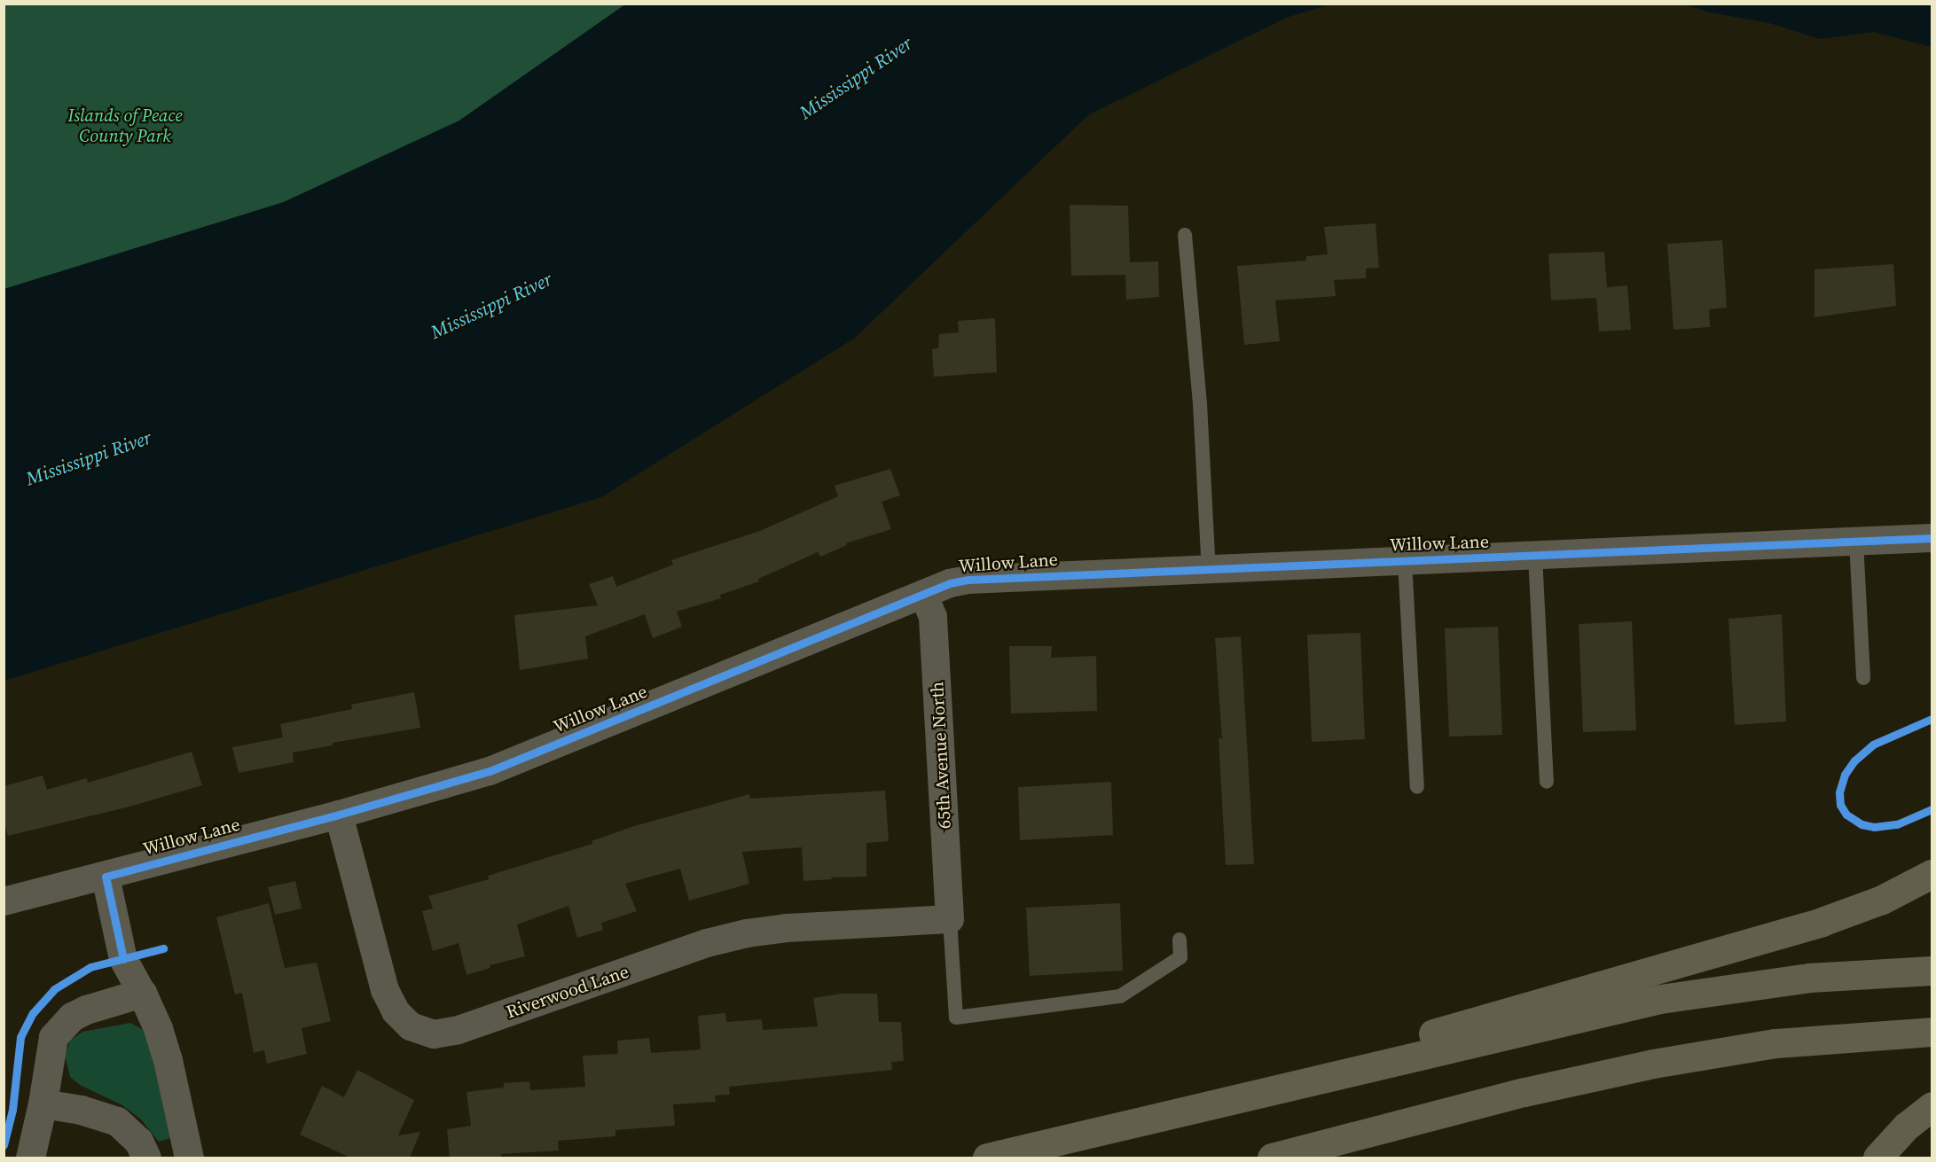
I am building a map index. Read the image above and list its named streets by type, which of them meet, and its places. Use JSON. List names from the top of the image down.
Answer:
{
  "streets": {
    "street": ["Willow Lane", "65th Avenue North", "Riverwood Lane"]
  },
  "crossings": [
    ["Willow Lane", "65th Avenue North"],
    ["Willow Lane", "Riverwood Lane"],
    ["65th Avenue North", "Riverwood Lane"]
  ],
  "water": ["Mississippi River"],
  "parks": ["Islands of Peace County Park"]
}
